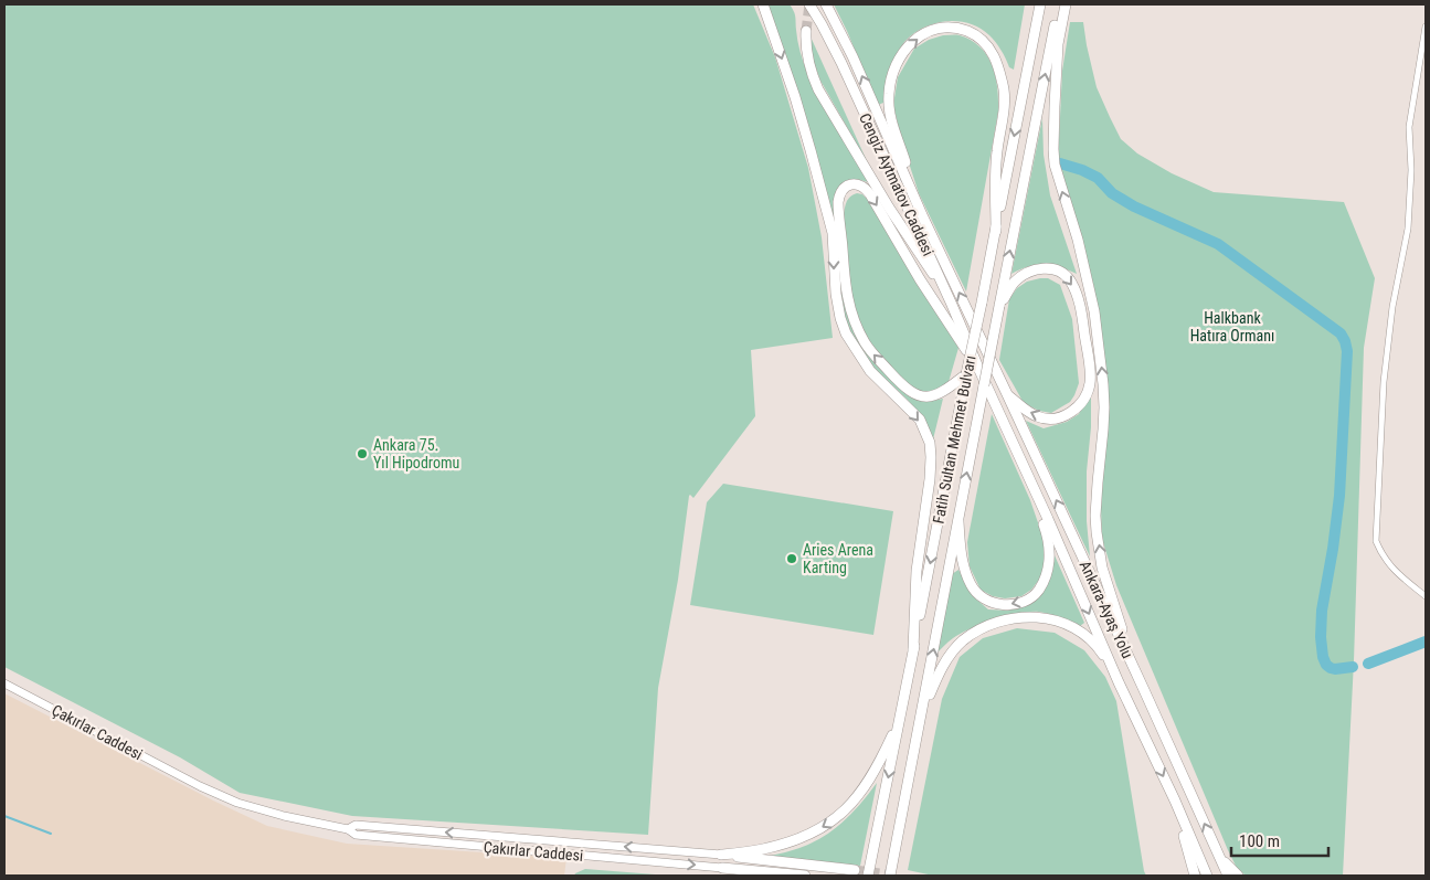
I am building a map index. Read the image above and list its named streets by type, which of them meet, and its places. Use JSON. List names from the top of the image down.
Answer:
{
  "streets": {
    "highway": ["Cengiz Aytmatov Caddesi", "Fatih Sultan Mehmet Bulvarı", "Ankara-Ayaş Yolu"],
    "main road": ["Çakırlar Caddesi"]
  },
  "crossings": [
    ["Cengiz Aytmatov Caddesi", "Ankara-Ayaş Yolu"]
  ],
  "parks": ["Halkbank Hatıra Ormanı"],
  "places": ["Ankara 75. Yıl Hipodromu", "Aries Arena Karting"],
  "scale_bar": "100 m"
}
